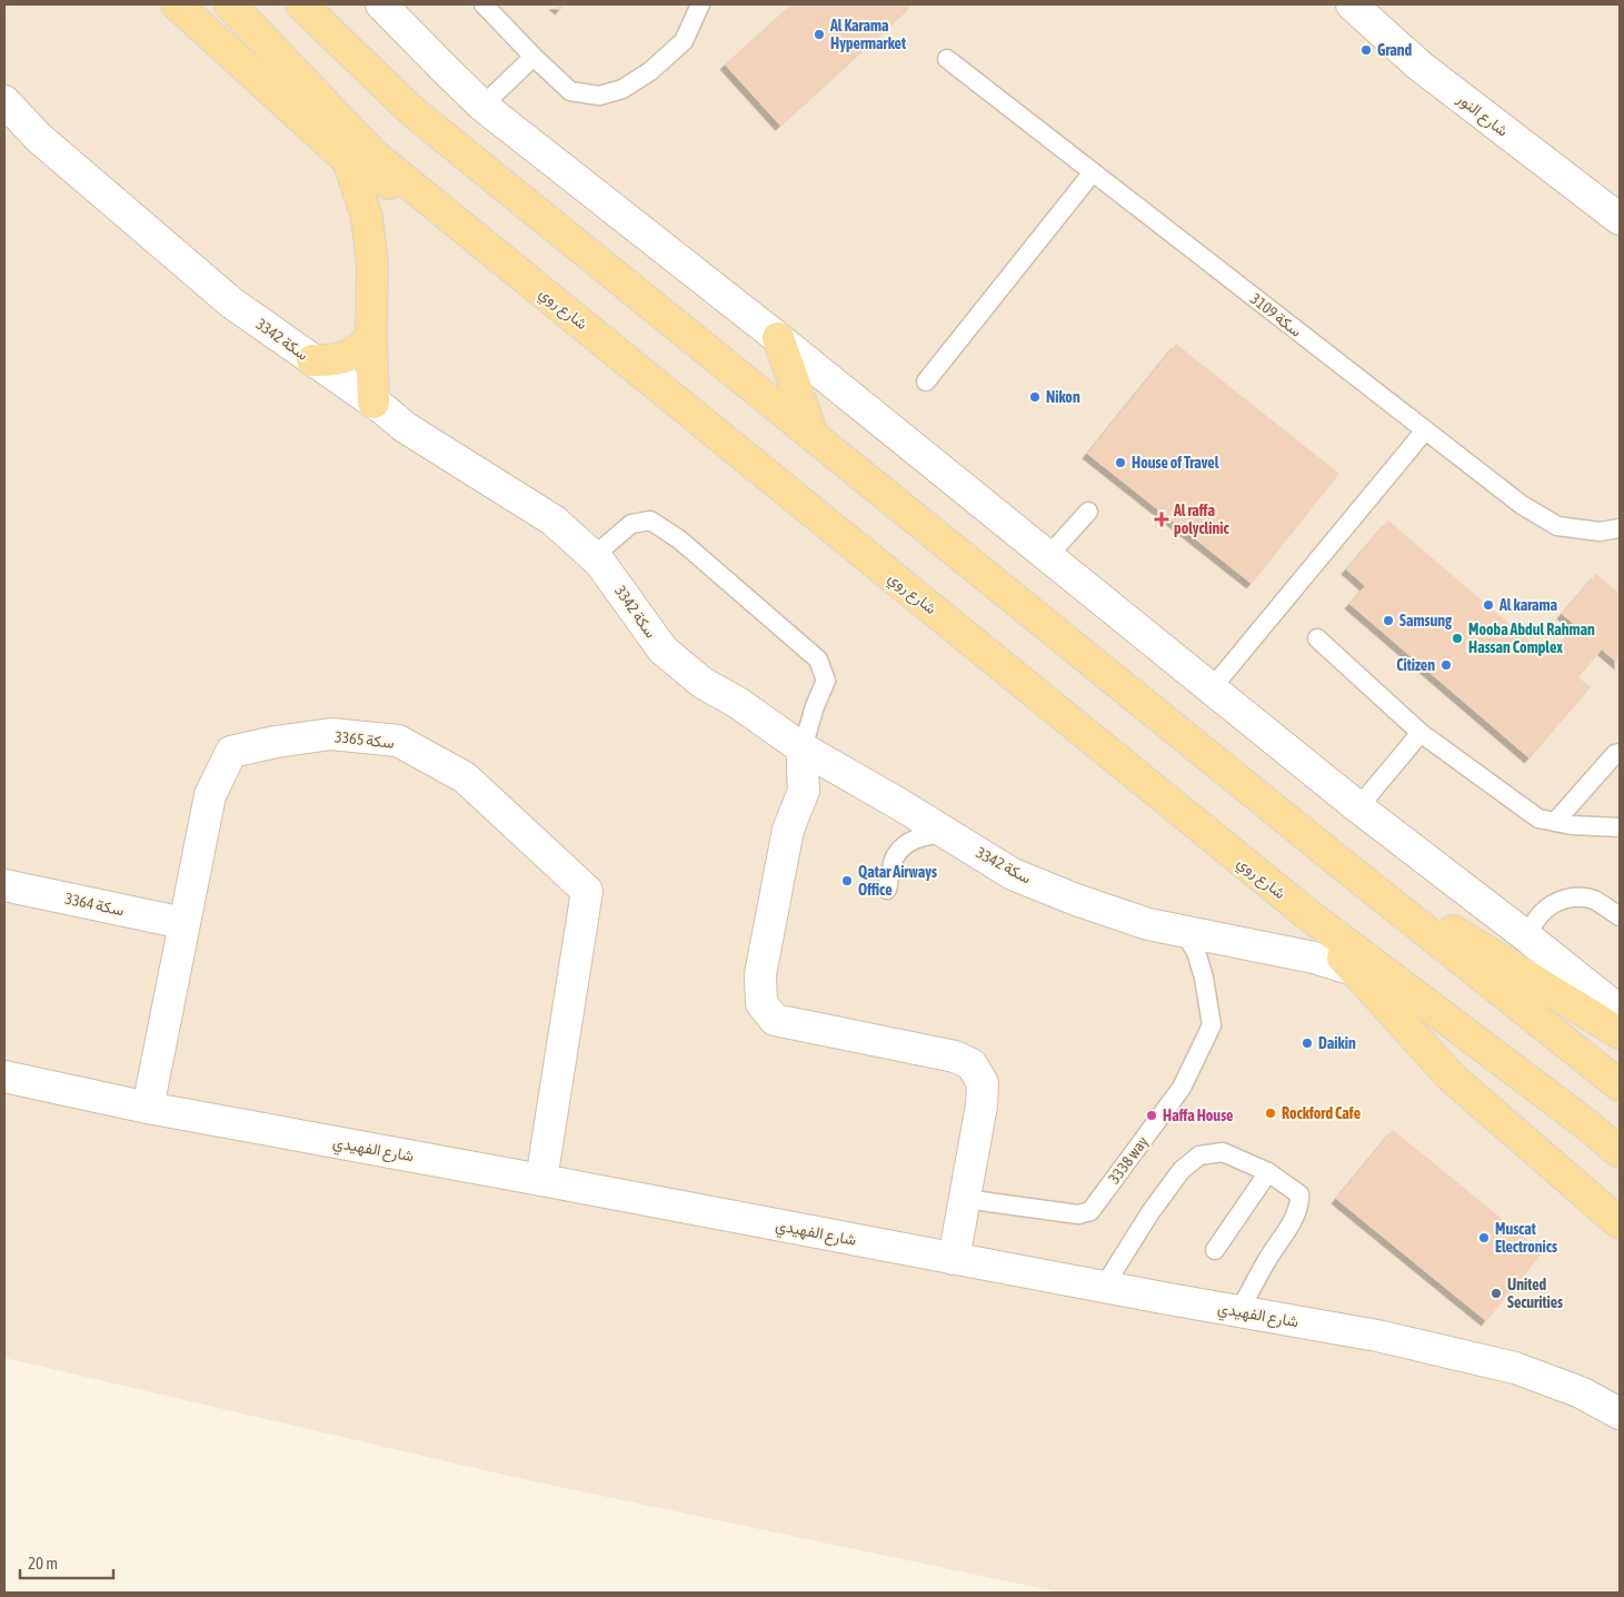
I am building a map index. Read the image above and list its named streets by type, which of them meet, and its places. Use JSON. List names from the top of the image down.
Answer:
{
  "streets": {
    "main road": ["شارع روي"],
    "street": [
      "شارع النور",
      "سكة 3342",
      "سكة 3365",
      "سكة 3364",
      "شارع الفهيدي"
    ],
    "lane": ["سكة 3109", "3338 way"]
  },
  "crossings": [
    ["سكة 3342", "3338 way"],
    ["سكة 3365", "سكة 3364"],
    ["سكة 3365", "شارع الفهيدي"]
  ],
  "places": {
    "other": [
      "Al Karama Hypermarket",
      "Grand",
      "Nikon",
      "House of Travel",
      "Al karama",
      "Samsung",
      "Mooba Abdul Rahman Hassan Complex",
      "Citizen",
      "Qatar Airways Office",
      "Daikin",
      "Rockford Cafe",
      "Haffa House",
      "Muscat Electronics",
      "United Securities"
    ],
    "health": ["Al raffa polyclinic"]
  },
  "scale_bar": "20 m"
}
